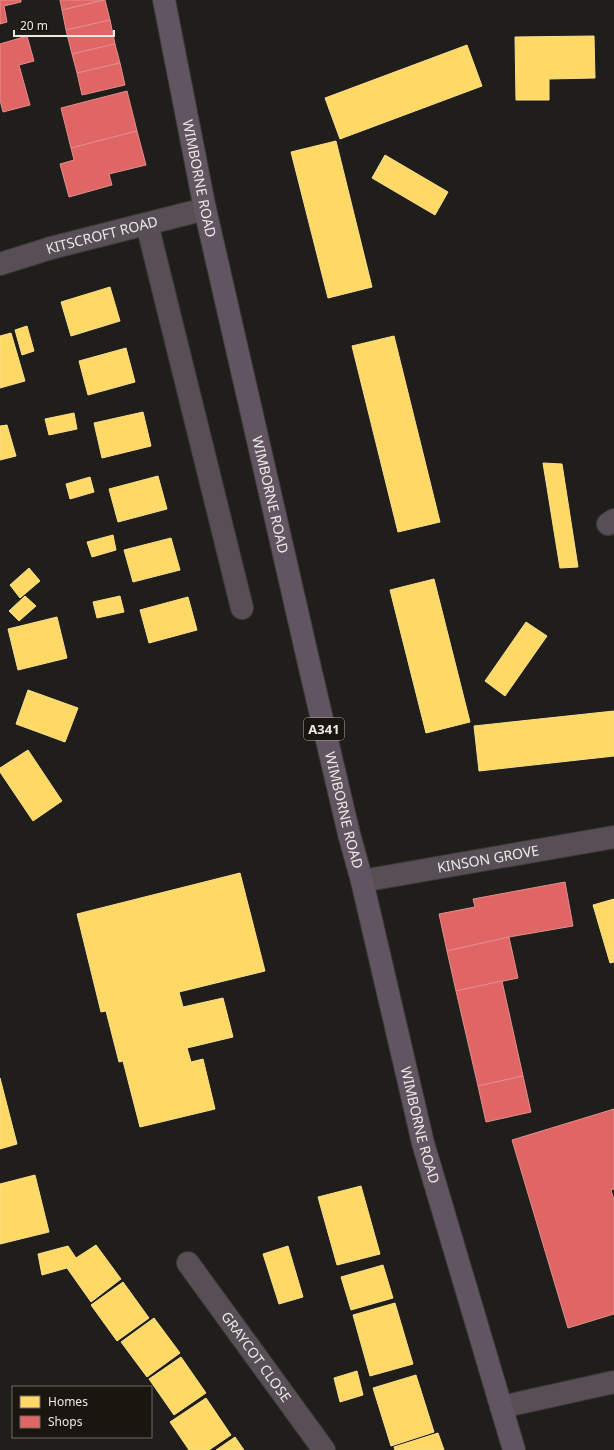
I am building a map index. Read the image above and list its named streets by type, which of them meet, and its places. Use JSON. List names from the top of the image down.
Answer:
{
  "streets": {
    "main road": ["WIMBORNE ROAD", "A341"],
    "street": ["KITSCROFT ROAD", "KINSON GROVE", "GRAYCOT CLOSE"]
  },
  "crossings": [
    ["WIMBORNE ROAD", "KITSCROFT ROAD"],
    ["WIMBORNE ROAD", "KINSON GROVE"]
  ],
  "legend": ["Homes", "Shops"],
  "scale_bar": "20 m"
}
